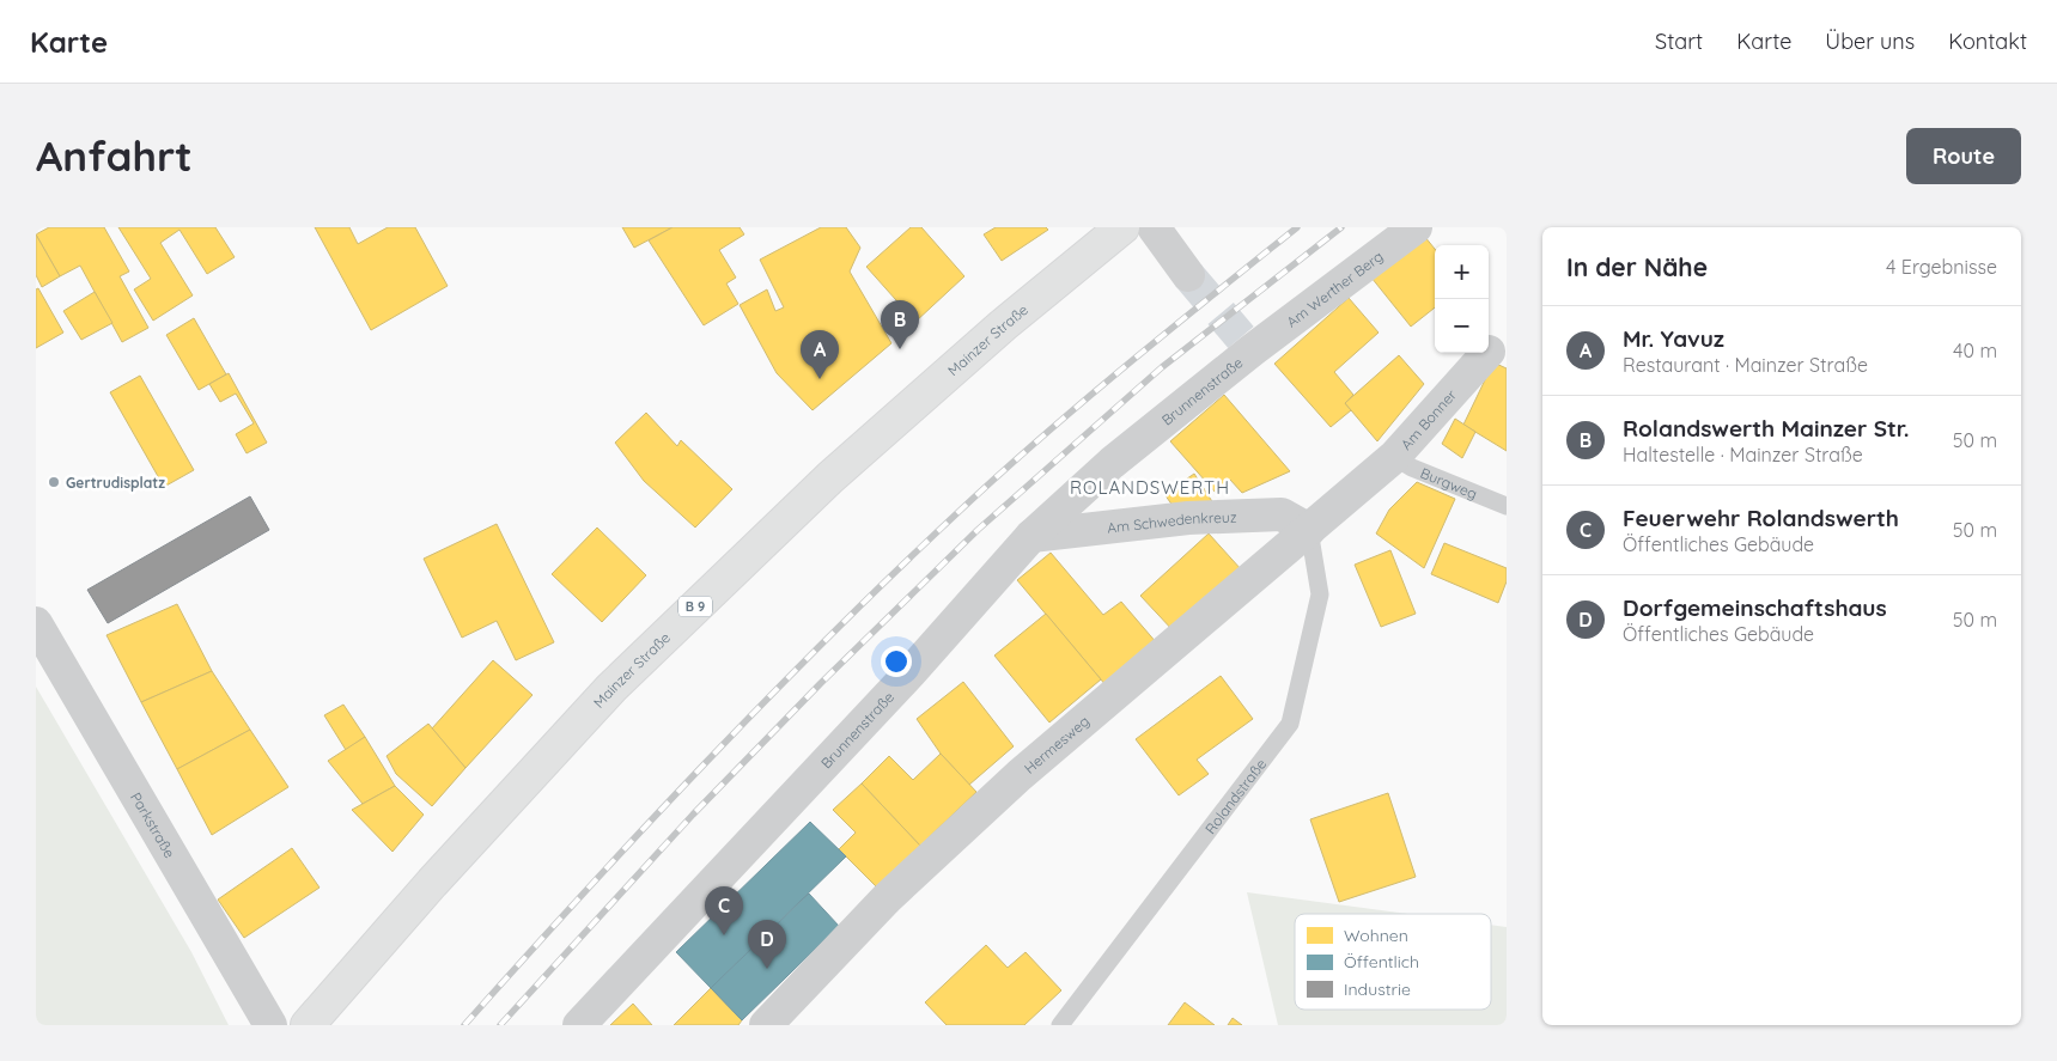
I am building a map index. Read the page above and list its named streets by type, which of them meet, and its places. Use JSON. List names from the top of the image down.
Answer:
{
  "streets": {
    "main road": ["Mainzer Straße", "B 9"],
    "street": [
      "Am Werther Berg",
      "Brunnenstraße",
      "Am Bonner",
      "Am Schwedenkreuz",
      "Hermesweg",
      "Parkstraße"
    ],
    "lane": ["Burgweg", "Rolandstraße"]
  },
  "crossings": [
    ["Am Werther Berg", "Brunnenstraße"],
    ["Brunnenstraße", "Am Schwedenkreuz"],
    ["Am Bonner", "Burgweg"],
    ["Am Bonner", "Hermesweg"],
    ["Am Schwedenkreuz", "Hermesweg"],
    ["Am Schwedenkreuz", "Rolandstraße"],
    ["Hermesweg", "Rolandstraße"]
  ],
  "districts": ["ROLANDSWERTH"],
  "places": ["Gertrudisplatz"],
  "legend": ["Wohnen", "Öffentlich", "Industrie"],
  "page": {
    "header": "Karte",
    "nav": [
      "Start",
      "Karte",
      "Über uns",
      "Kontakt"
    ],
    "buttons": "Route",
    "title": "Anfahrt",
    "heading": ["In der Nähe", "4 Ergebnisse"],
    "map_buttons": ["+", "−"],
    "pins": [
      "B",
      "A",
      "C",
      "D"
    ],
    "list": [
      {
        "mark": "A",
        "name": "Mr. Yavuz",
        "note": "Restaurant · Mainzer Straße",
        "value": "40 m"
      },
      {
        "mark": "B",
        "name": "Rolandswerth Mainzer Str.",
        "note": "Haltestelle · Mainzer Straße",
        "value": "50 m"
      },
      {
        "mark": "C",
        "name": "Feuerwehr Rolandswerth",
        "note": "Öffentliches Gebäude",
        "value": "50 m"
      },
      {
        "mark": "D",
        "name": "Dorfgemeinschaftshaus",
        "note": "Öffentliches Gebäude",
        "value": "50 m"
      }
    ]
  }
}
